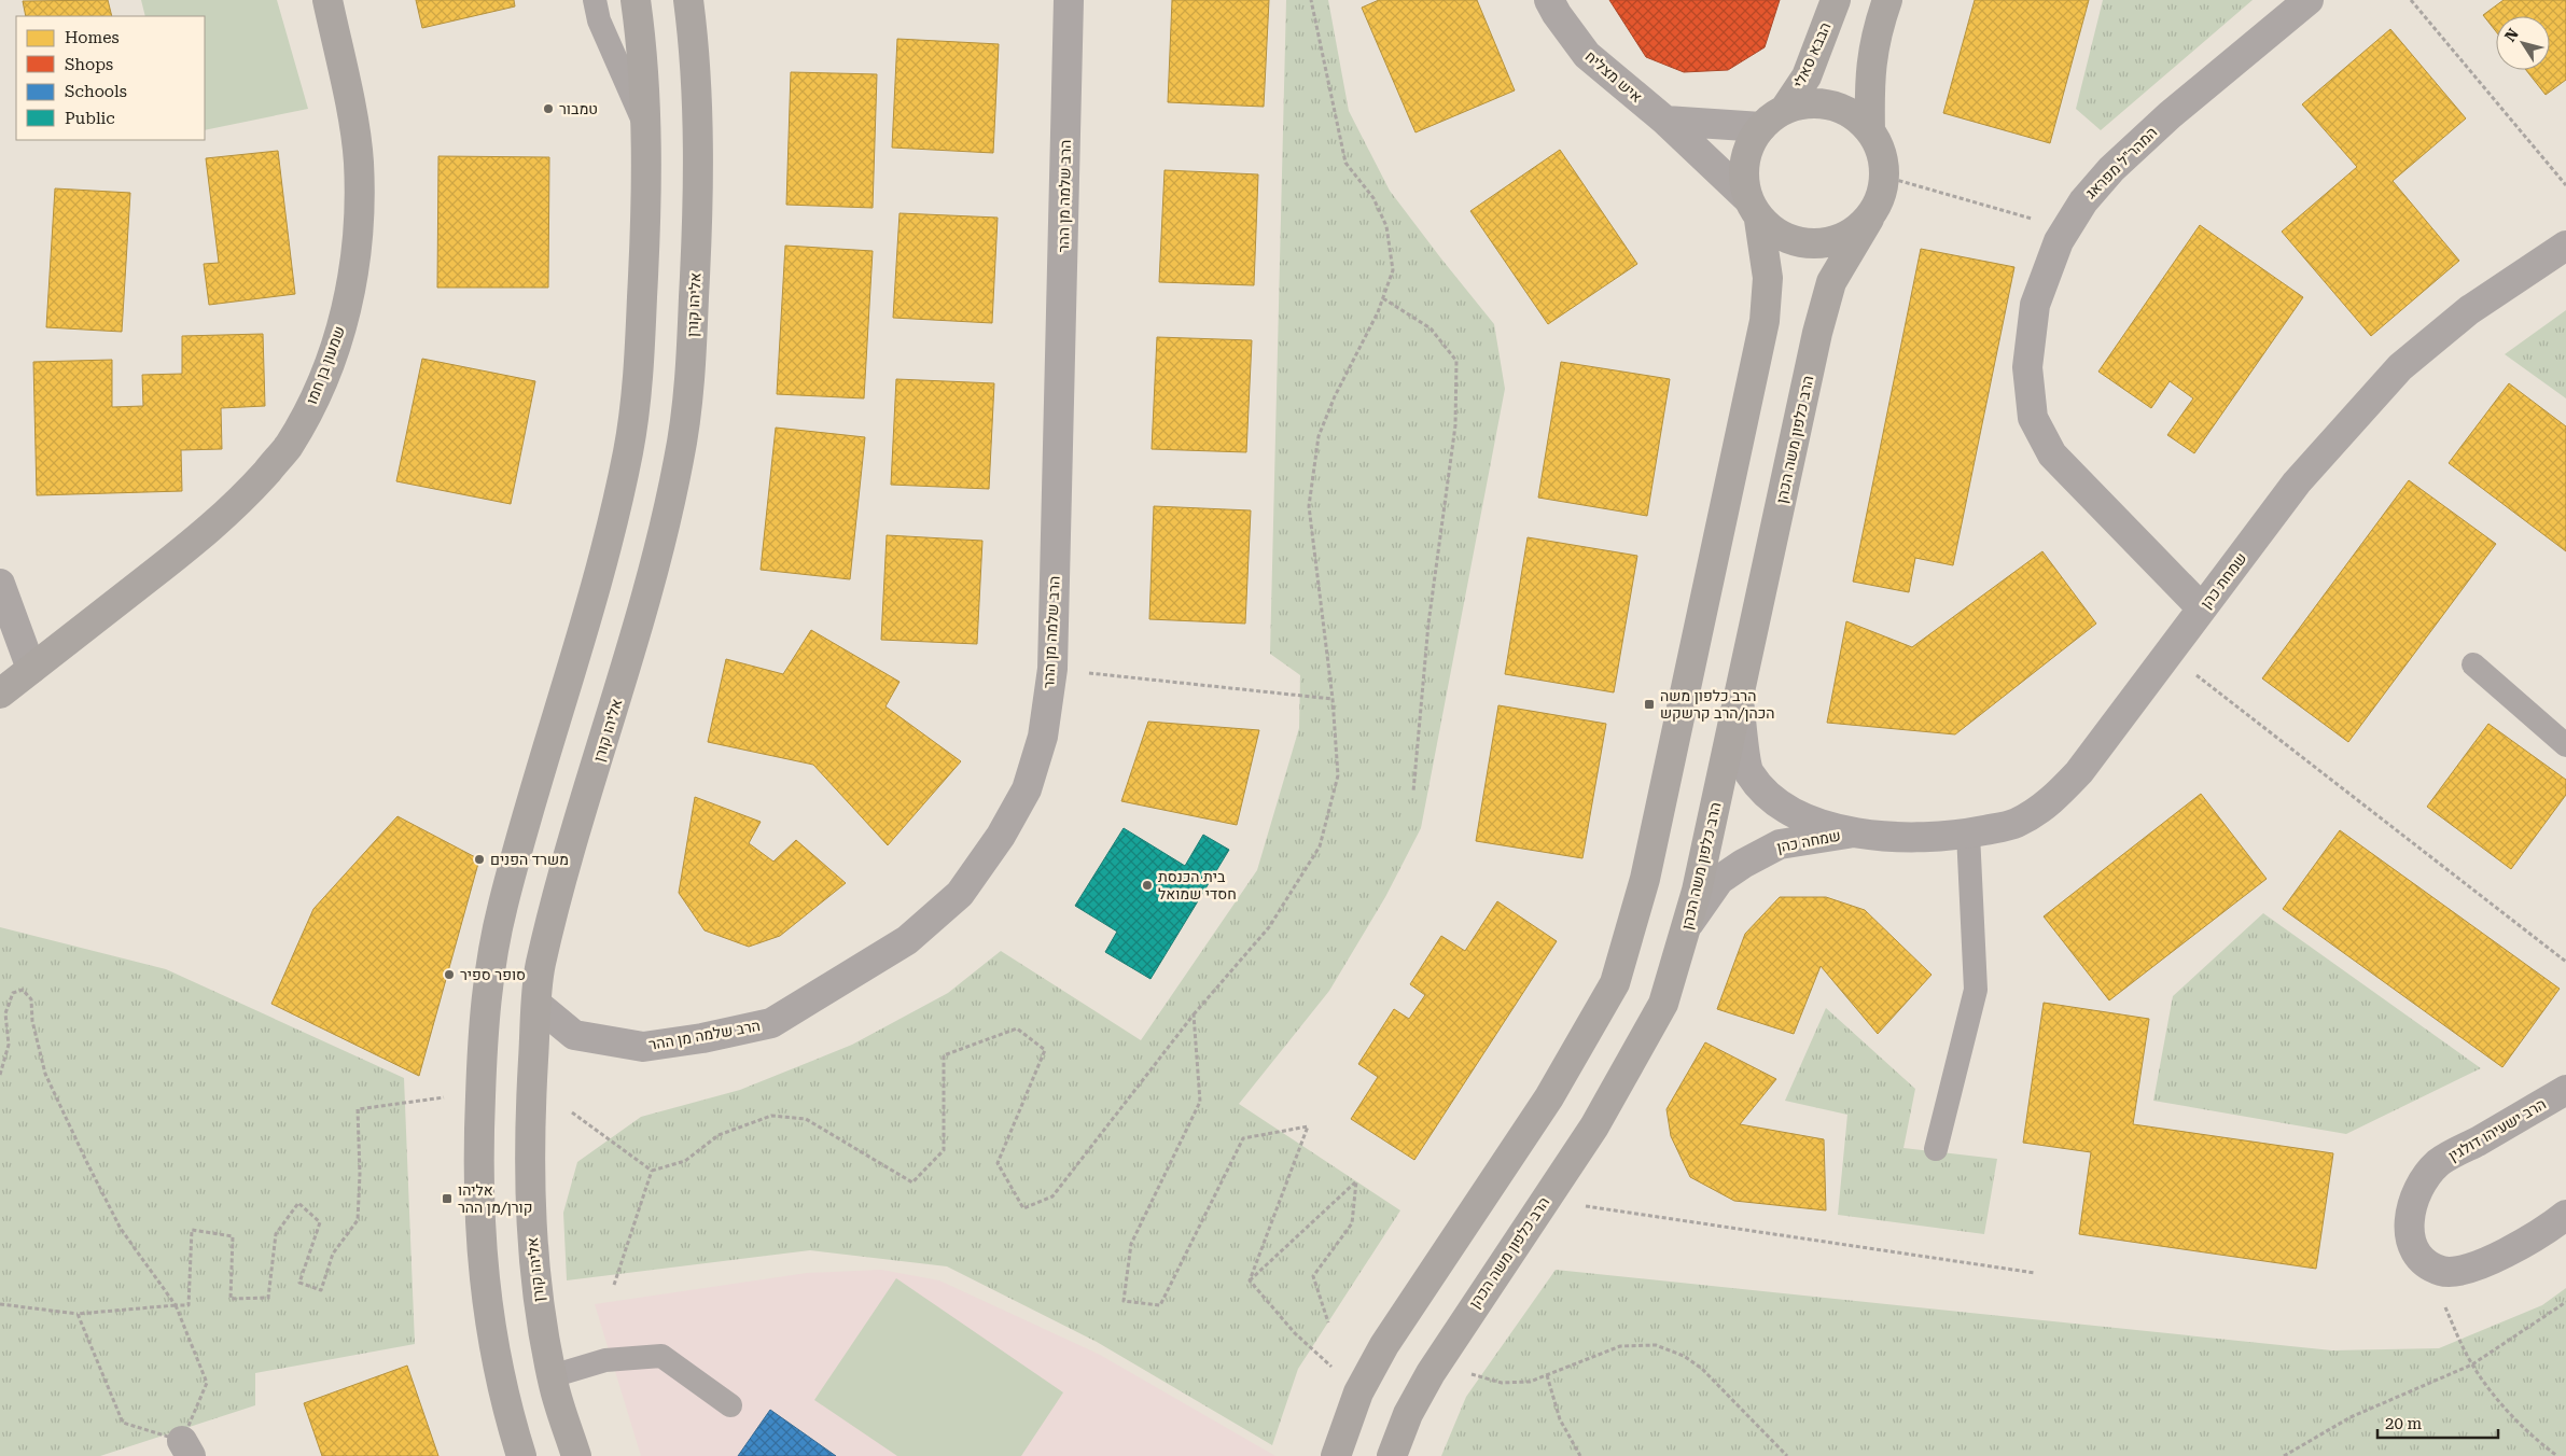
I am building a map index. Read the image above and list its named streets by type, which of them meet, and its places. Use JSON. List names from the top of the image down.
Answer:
{
  "streets": {
    "street": [
      "הבבא סאלי",
      "איש מצליח",
      "המהר\"ל מפראג",
      "הרב שלמה מן ההר",
      "אליהו קורן",
      "שמעון בן חמו",
      "הרב כלפון משה הכהן",
      "שמחת כהן",
      "שמחה כהן",
      "הרב ישעיהו דולגין"
    ]
  },
  "crossings": [
    ["הבבא סאלי", "איש מצליח"],
    ["הבבא סאלי", "הרב כלפון משה הכהן"],
    ["איש מצליח", "הרב כלפון משה הכהן"],
    ["המהר\"ל מפראג", "שמחת כהן"],
    ["הרב שלמה מן ההר", "אליהו קורן"],
    ["הרב כלפון משה הכהן", "שמחה כהן"],
    ["שמחת כהן", "שמחה כהן"]
  ],
  "places": {
    "other": [
      "טמבור",
      "משרד הפנים",
      "בית הכנסת חסדי שמואל",
      "סופר ספיר"
    ],
    "transit": ["הרב כלפון משה הכהן/הרב קרשקש", "אליהו קורן/מן ההר"]
  },
  "legend": [
    "Homes",
    "Shops",
    "Schools",
    "Public"
  ],
  "scale_bar": "20 m",
  "north": "top left"
}
